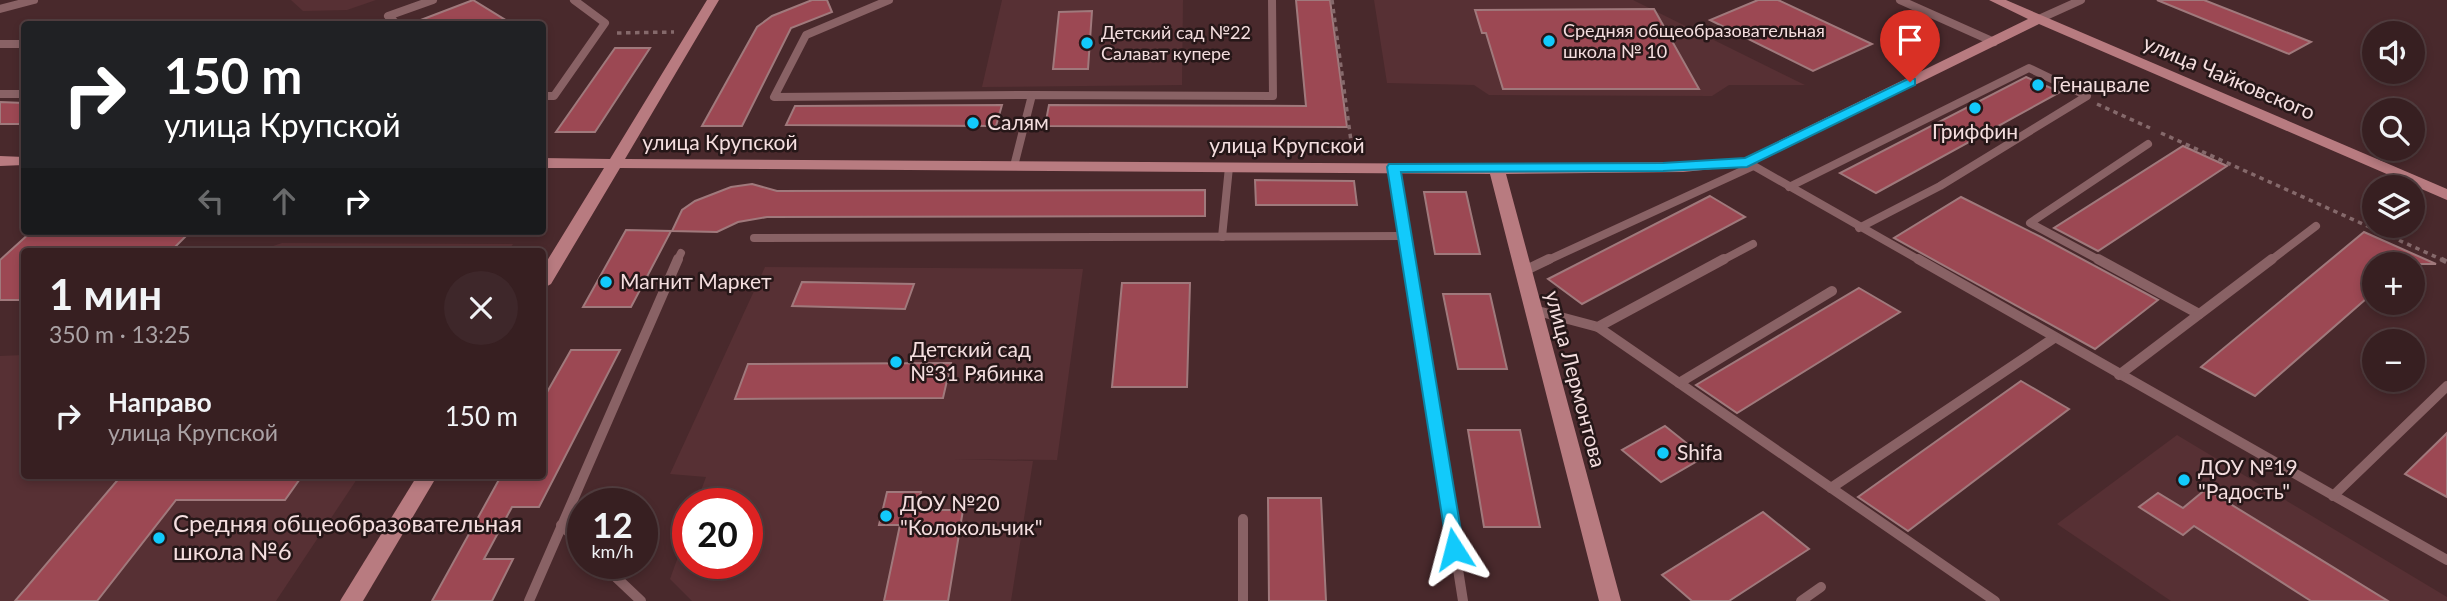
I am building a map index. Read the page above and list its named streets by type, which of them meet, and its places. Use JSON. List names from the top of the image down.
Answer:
{
  "streets": {
    "street": ["улица Чайковского", "улица Крупской", "улица Лермонтова"]
  },
  "crossings": [
    ["улица Чайковского", "улица Крупской"],
    ["улица Крупской", "улица Лермонтова"]
  ],
  "places": [
    "Средняя общеобразовательная школа № 10",
    "Детский сад №22 Салават купере",
    "Генацвале",
    "Гриффин",
    "Салям",
    "Магнит Маркет",
    "Детский сад №31 Рябинка",
    "Shifa",
    "ДОУ №19 \"Радость\"",
    "ДОУ №20 \"Колокольчик\"",
    "Средняя общеобразовательная школа №6"
  ],
  "page": {
    "map_buttons": ["+", "−"],
    "turn": ["150 m", "улица Крупской"],
    "heading": ["1 мин", "350 m · 13:25"],
    "list": [
      {
        "name": "Направо",
        "note": "улица Крупской",
        "value": "150 m"
      }
    ],
    "speed": "12 km/h",
    "limit": "20"
  }
}
